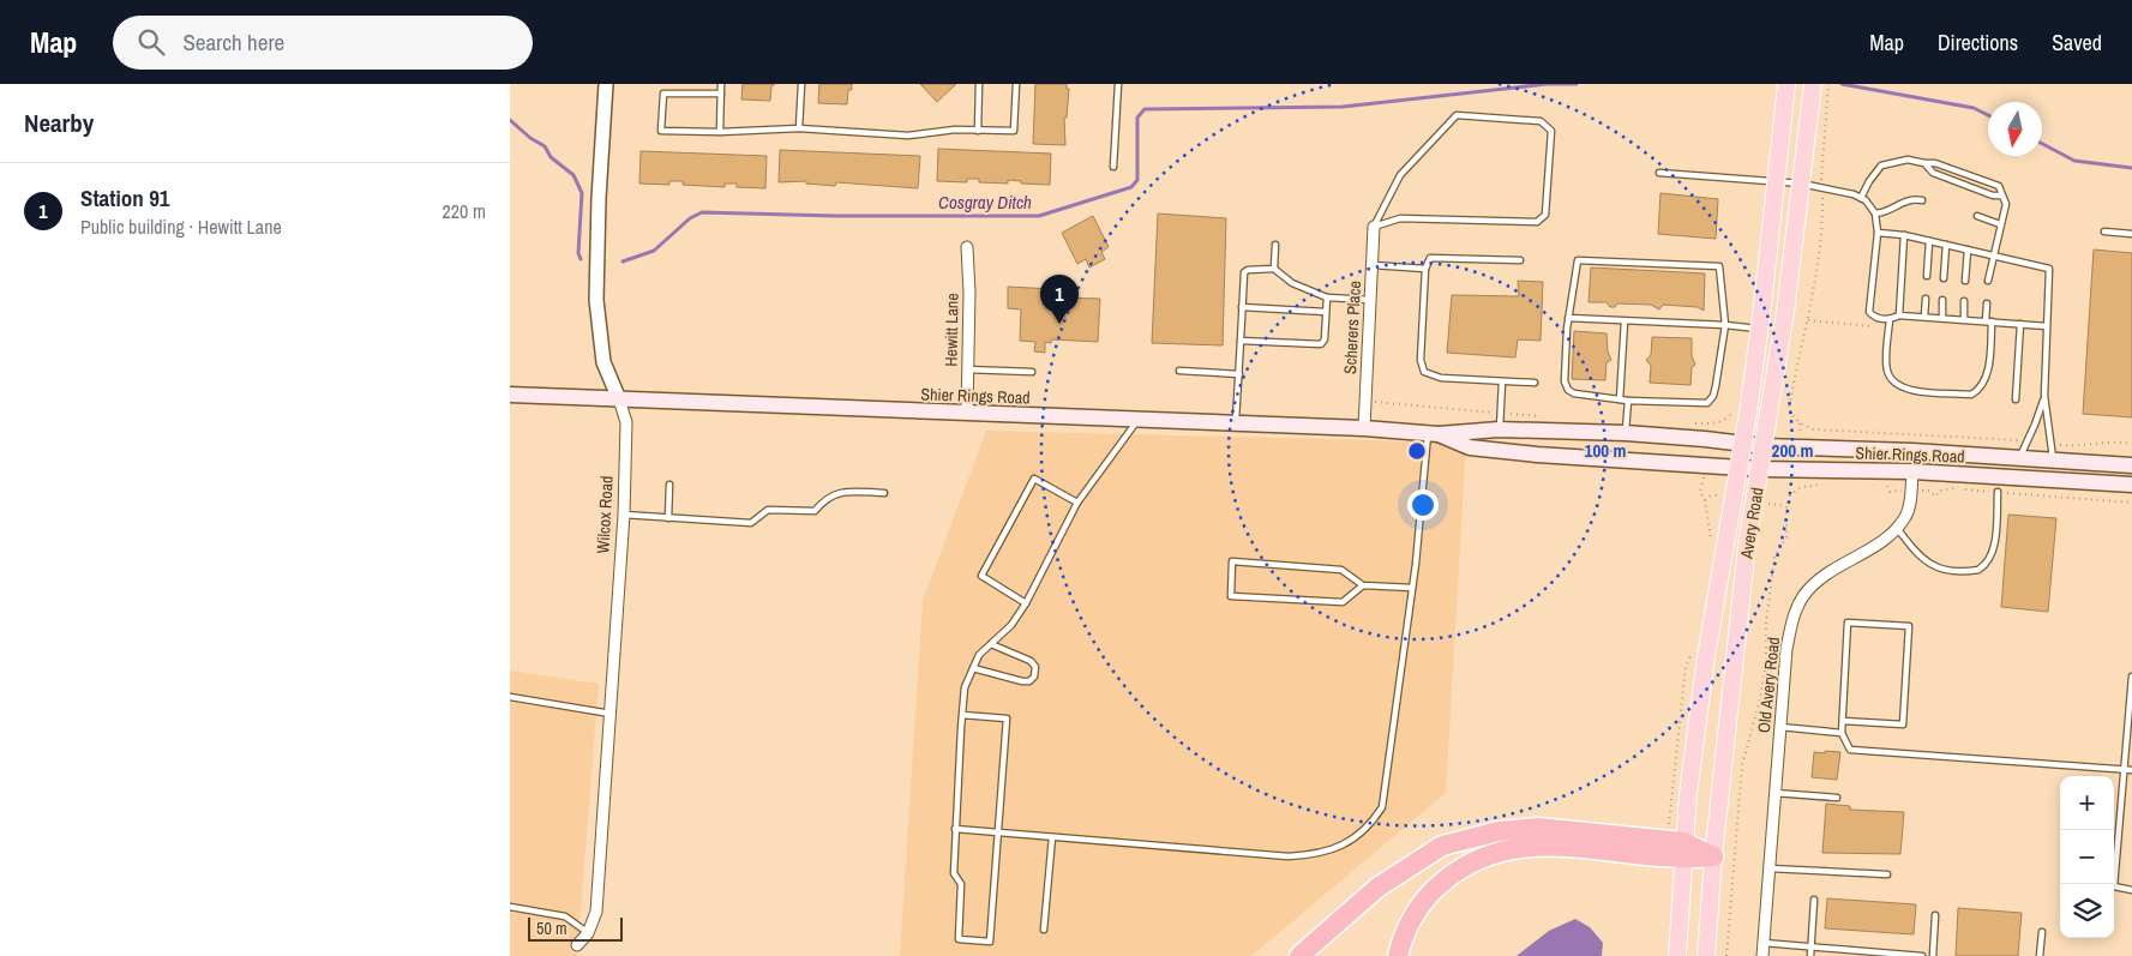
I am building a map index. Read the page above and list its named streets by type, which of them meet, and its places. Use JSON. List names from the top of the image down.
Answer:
{
  "streets": {
    "main road": ["Shier Rings Road", "Avery Road"],
    "street": [
      "Scherers Place",
      "Hewitt Lane",
      "Wilcox Road",
      "Old Avery Road"
    ]
  },
  "crossings": [
    ["Scherers Place", "Shier Rings Road"],
    ["Hewitt Lane", "Shier Rings Road"],
    ["Shier Rings Road", "Wilcox Road"],
    ["Shier Rings Road", "Avery Road"]
  ],
  "water": ["Cosgray Ditch"],
  "scale_bar": "50 m",
  "north": "bottom",
  "page": {
    "header": "Map",
    "search": "Search here",
    "nav": ["Map", "Directions", "Saved"],
    "heading": "Nearby",
    "list": [
      {
        "mark": "1",
        "name": "Station 91",
        "note": "Public building · Hewitt Lane",
        "value": "220 m"
      }
    ],
    "pins": "1",
    "map_buttons": ["+", "−"],
    "scale": "50 m"
  },
  "rings": ["100 m", "200 m"]
}
